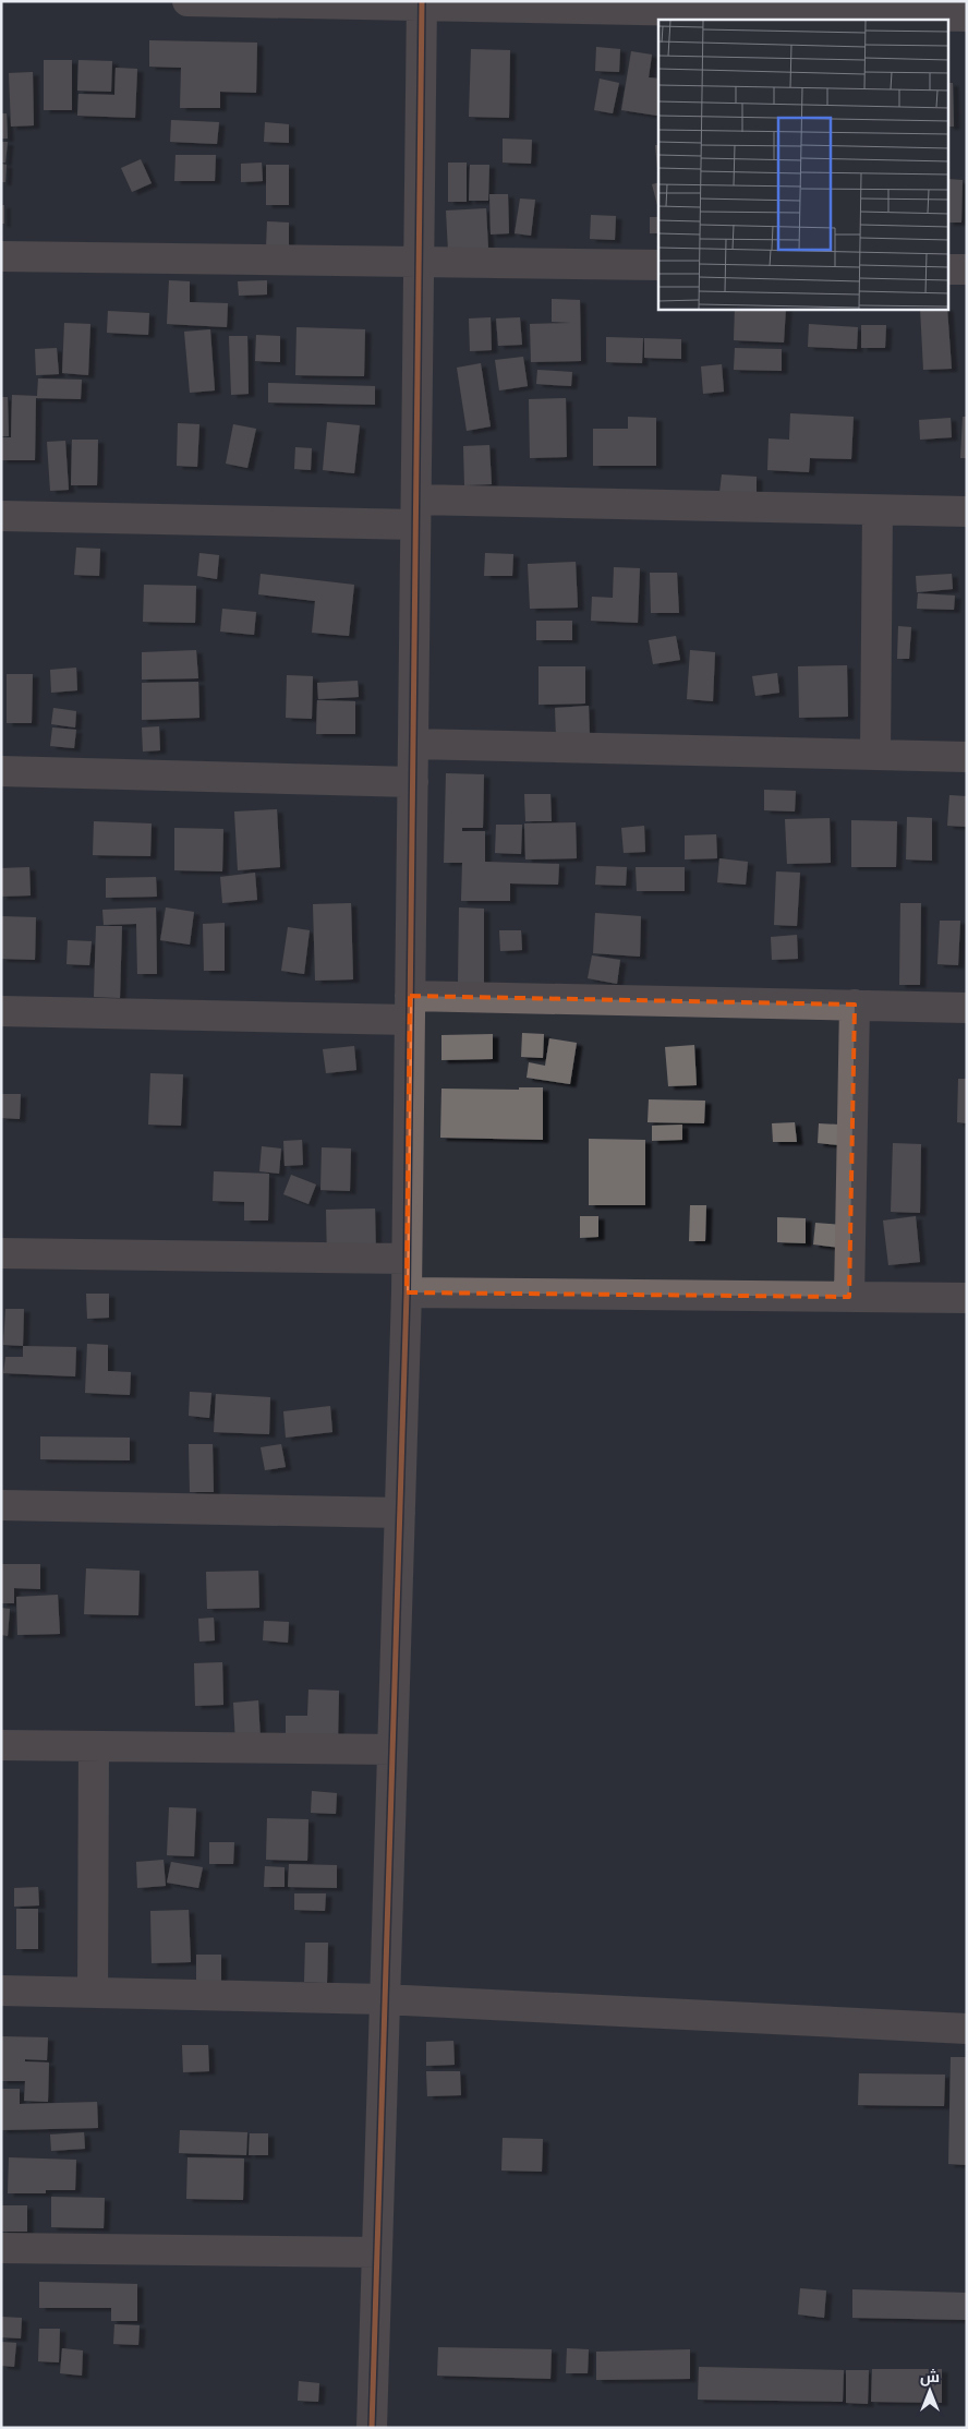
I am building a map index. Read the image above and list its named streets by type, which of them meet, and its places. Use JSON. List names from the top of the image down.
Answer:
{
  "north": "top"
}
